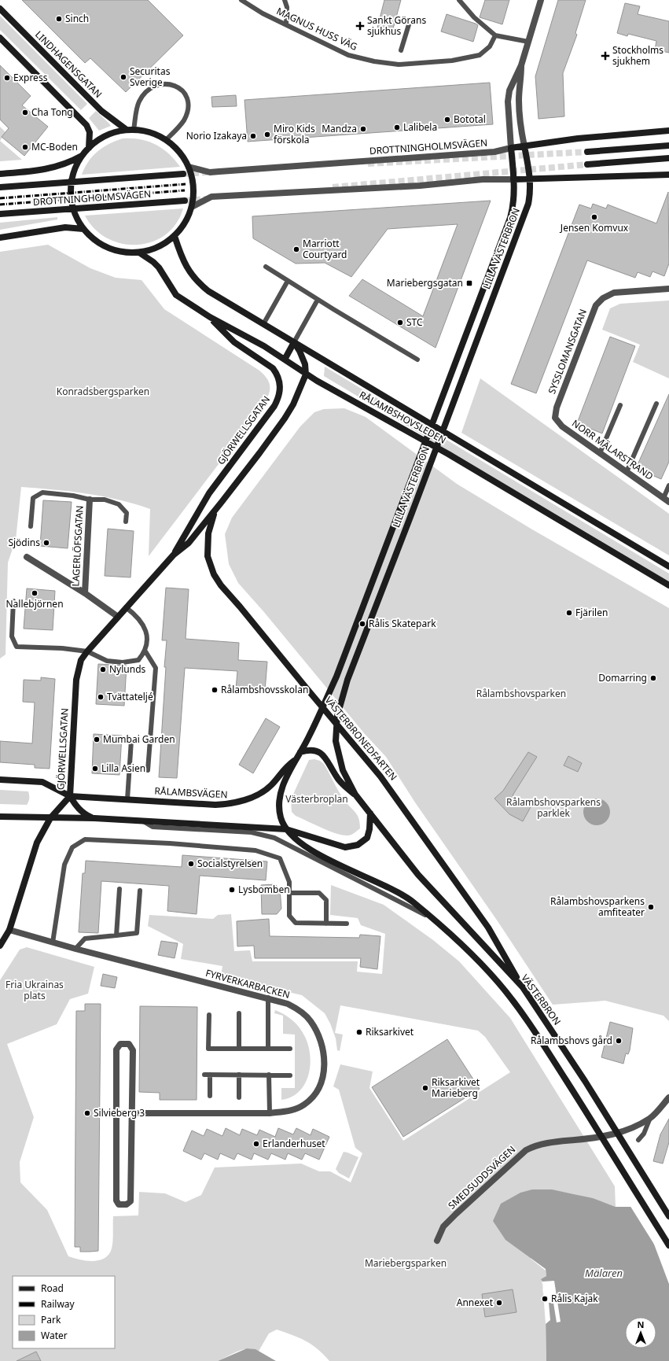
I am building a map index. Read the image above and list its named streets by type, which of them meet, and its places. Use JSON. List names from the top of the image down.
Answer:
{
  "streets": {
    "main road": [
      "LINDHAGENSGATAN",
      "DROTTNINGHOLMSVÄGEN",
      "LILLA VÄSTERBRON",
      "RÅLAMBSHOVSLEDEN",
      "GJÖRWELLSGATAN",
      "VÄSTERBRONEDFARTEN",
      "RÅLAMBSVÄGEN",
      "VÄSTERBRON"
    ],
    "street": [
      "SYSSLOMANSGATAN",
      "NORR MÄLARSTRAND",
      "LAGERLÖFSGATAN",
      "FYRVERKARBACKEN",
      "SMEDSUDDSVÄGEN"
    ],
    "lane": ["MAGNUS HUSS VÄG"]
  },
  "crossings": [
    ["SYSSLOMANSGATAN", "NORR MÄLARSTRAND"],
    ["RÅLAMBSHOVSLEDEN", "GJÖRWELLSGATAN"],
    ["GJÖRWELLSGATAN", "LAGERLÖFSGATAN"],
    ["GJÖRWELLSGATAN", "VÄSTERBRONEDFARTEN"],
    ["GJÖRWELLSGATAN", "RÅLAMBSVÄGEN"],
    ["GJÖRWELLSGATAN", "FYRVERKARBACKEN"],
    ["VÄSTERBRONEDFARTEN", "VÄSTERBRON"]
  ],
  "water": ["Mälaren"],
  "parks": [
    "Konradsbergsparken",
    "Rålambshovsparken",
    "Västerbroplan",
    "Rålambshovsparkens parklek",
    "Fria Ukrainas plats",
    "Mariebergsparken"
  ],
  "places": {
    "other": [
      "Sinch",
      "Securitas Sverige",
      "Express",
      "Cha Tong",
      "Bototal",
      "Lalibela",
      "Mandza",
      "Miro Kids förskola",
      "Norio Izakaya",
      "MC-Boden",
      "Jensen Komvux",
      "Marriott Courtyard",
      "STC",
      "Sjödins",
      "Nallebjörnen",
      "Fjärilen",
      "Rålis Skatepark",
      "Nylunds",
      "Domarring",
      "Rålambshovsskolan",
      "Tvättateljé",
      "Mumbai Garden",
      "Lilla Asien",
      "Socialstyrelsen",
      "Lysbomben",
      "Rålambshovsparkens amfiteater",
      "Riksarkivet",
      "Rålambshovs gård",
      "Riksarkivet Marieberg",
      "Silvieberg 3",
      "Erlanderhuset",
      "Rålis Kajak",
      "Annexet"
    ],
    "health": ["Sankt Görans sjukhus", "Stockholms sjukhem"],
    "transit": ["Mariebergsgatan"]
  },
  "legend": [
    "Road",
    "Railway",
    "Park",
    "Water"
  ],
  "north": "top"
}
